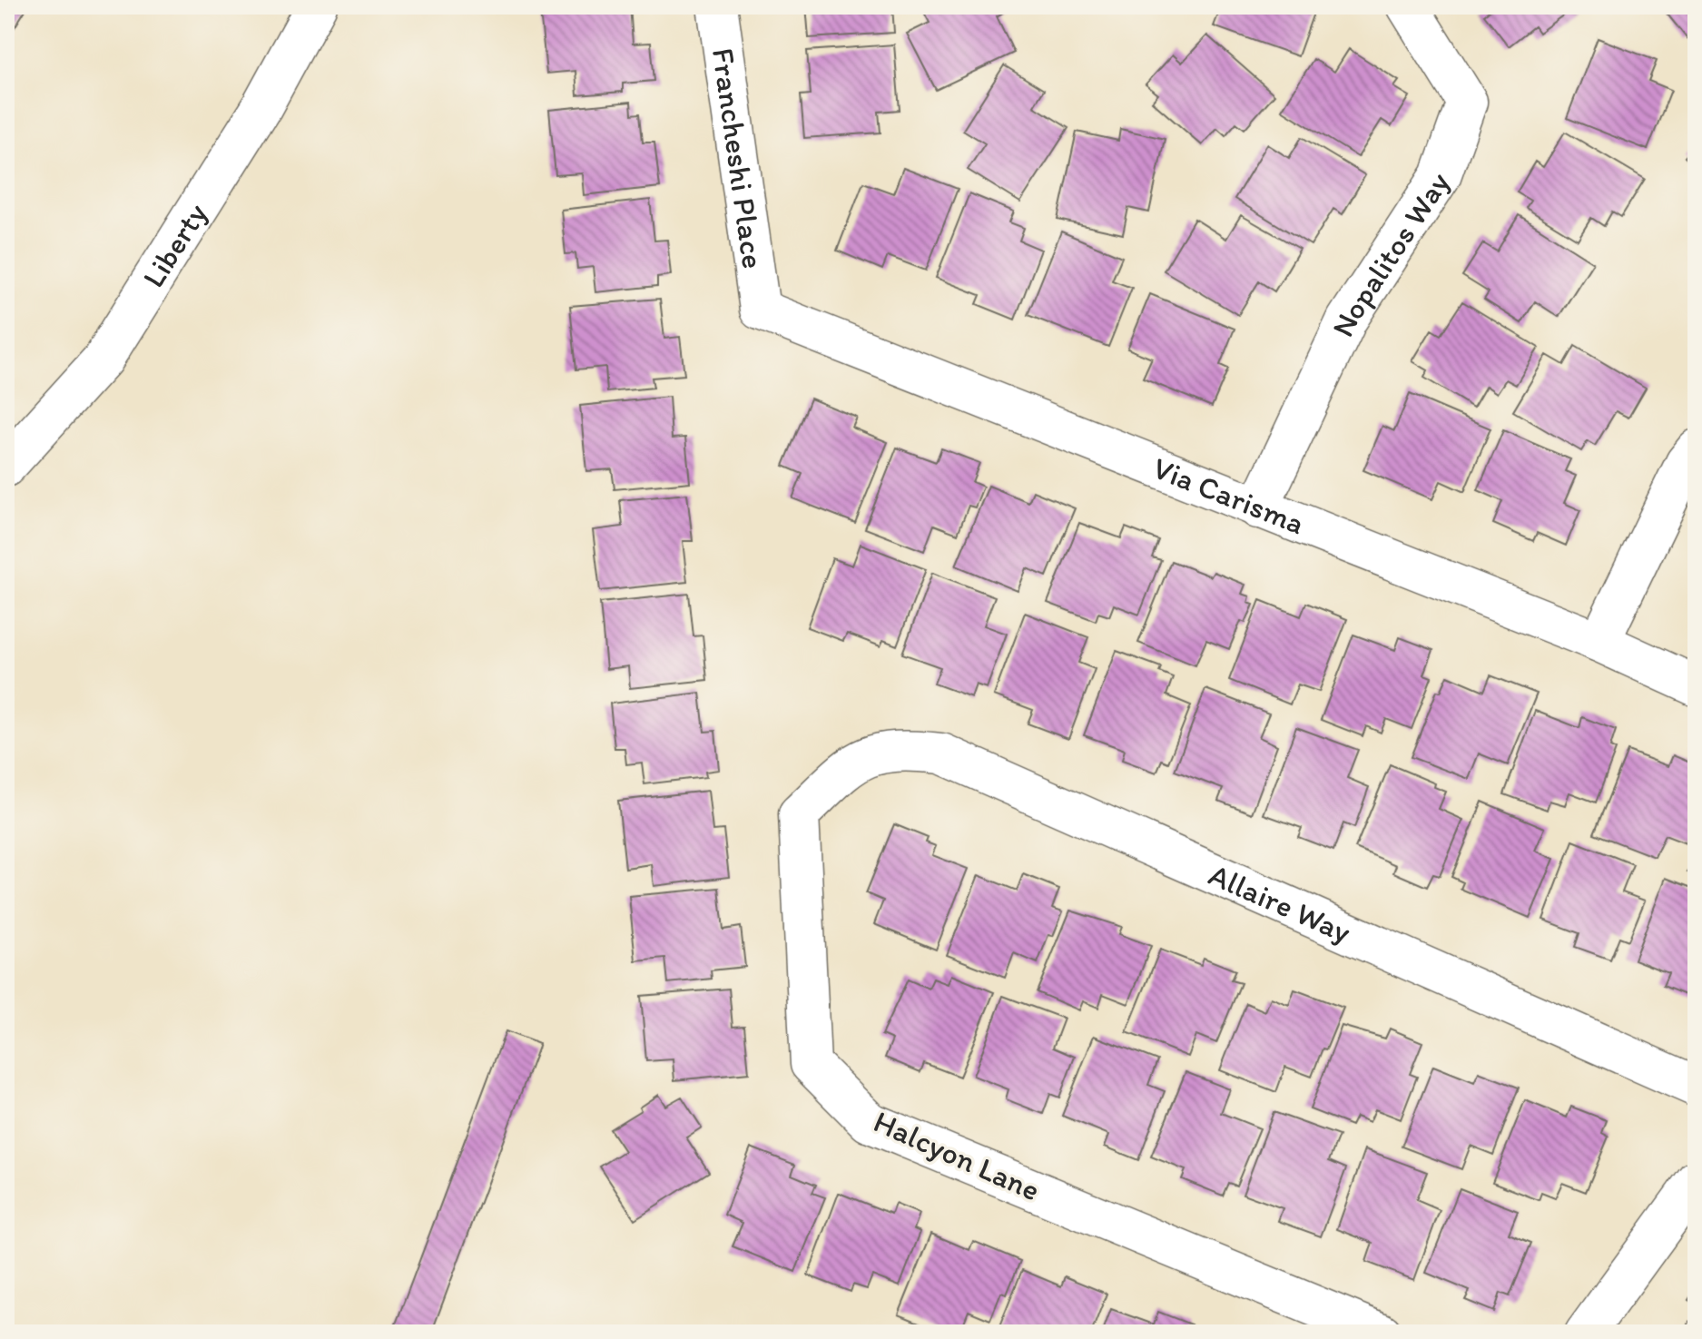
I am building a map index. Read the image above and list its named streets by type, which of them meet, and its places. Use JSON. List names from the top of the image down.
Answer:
{
  "streets": {
    "street": [
      "Francheshi Place",
      "Liberty",
      "Nopalitos Way",
      "Via Carisma",
      "Allaire Way",
      "Halcyon Lane"
    ]
  },
  "crossings": [
    ["Francheshi Place", "Via Carisma"],
    ["Nopalitos Way", "Via Carisma"],
    ["Allaire Way", "Halcyon Lane"]
  ]
}
